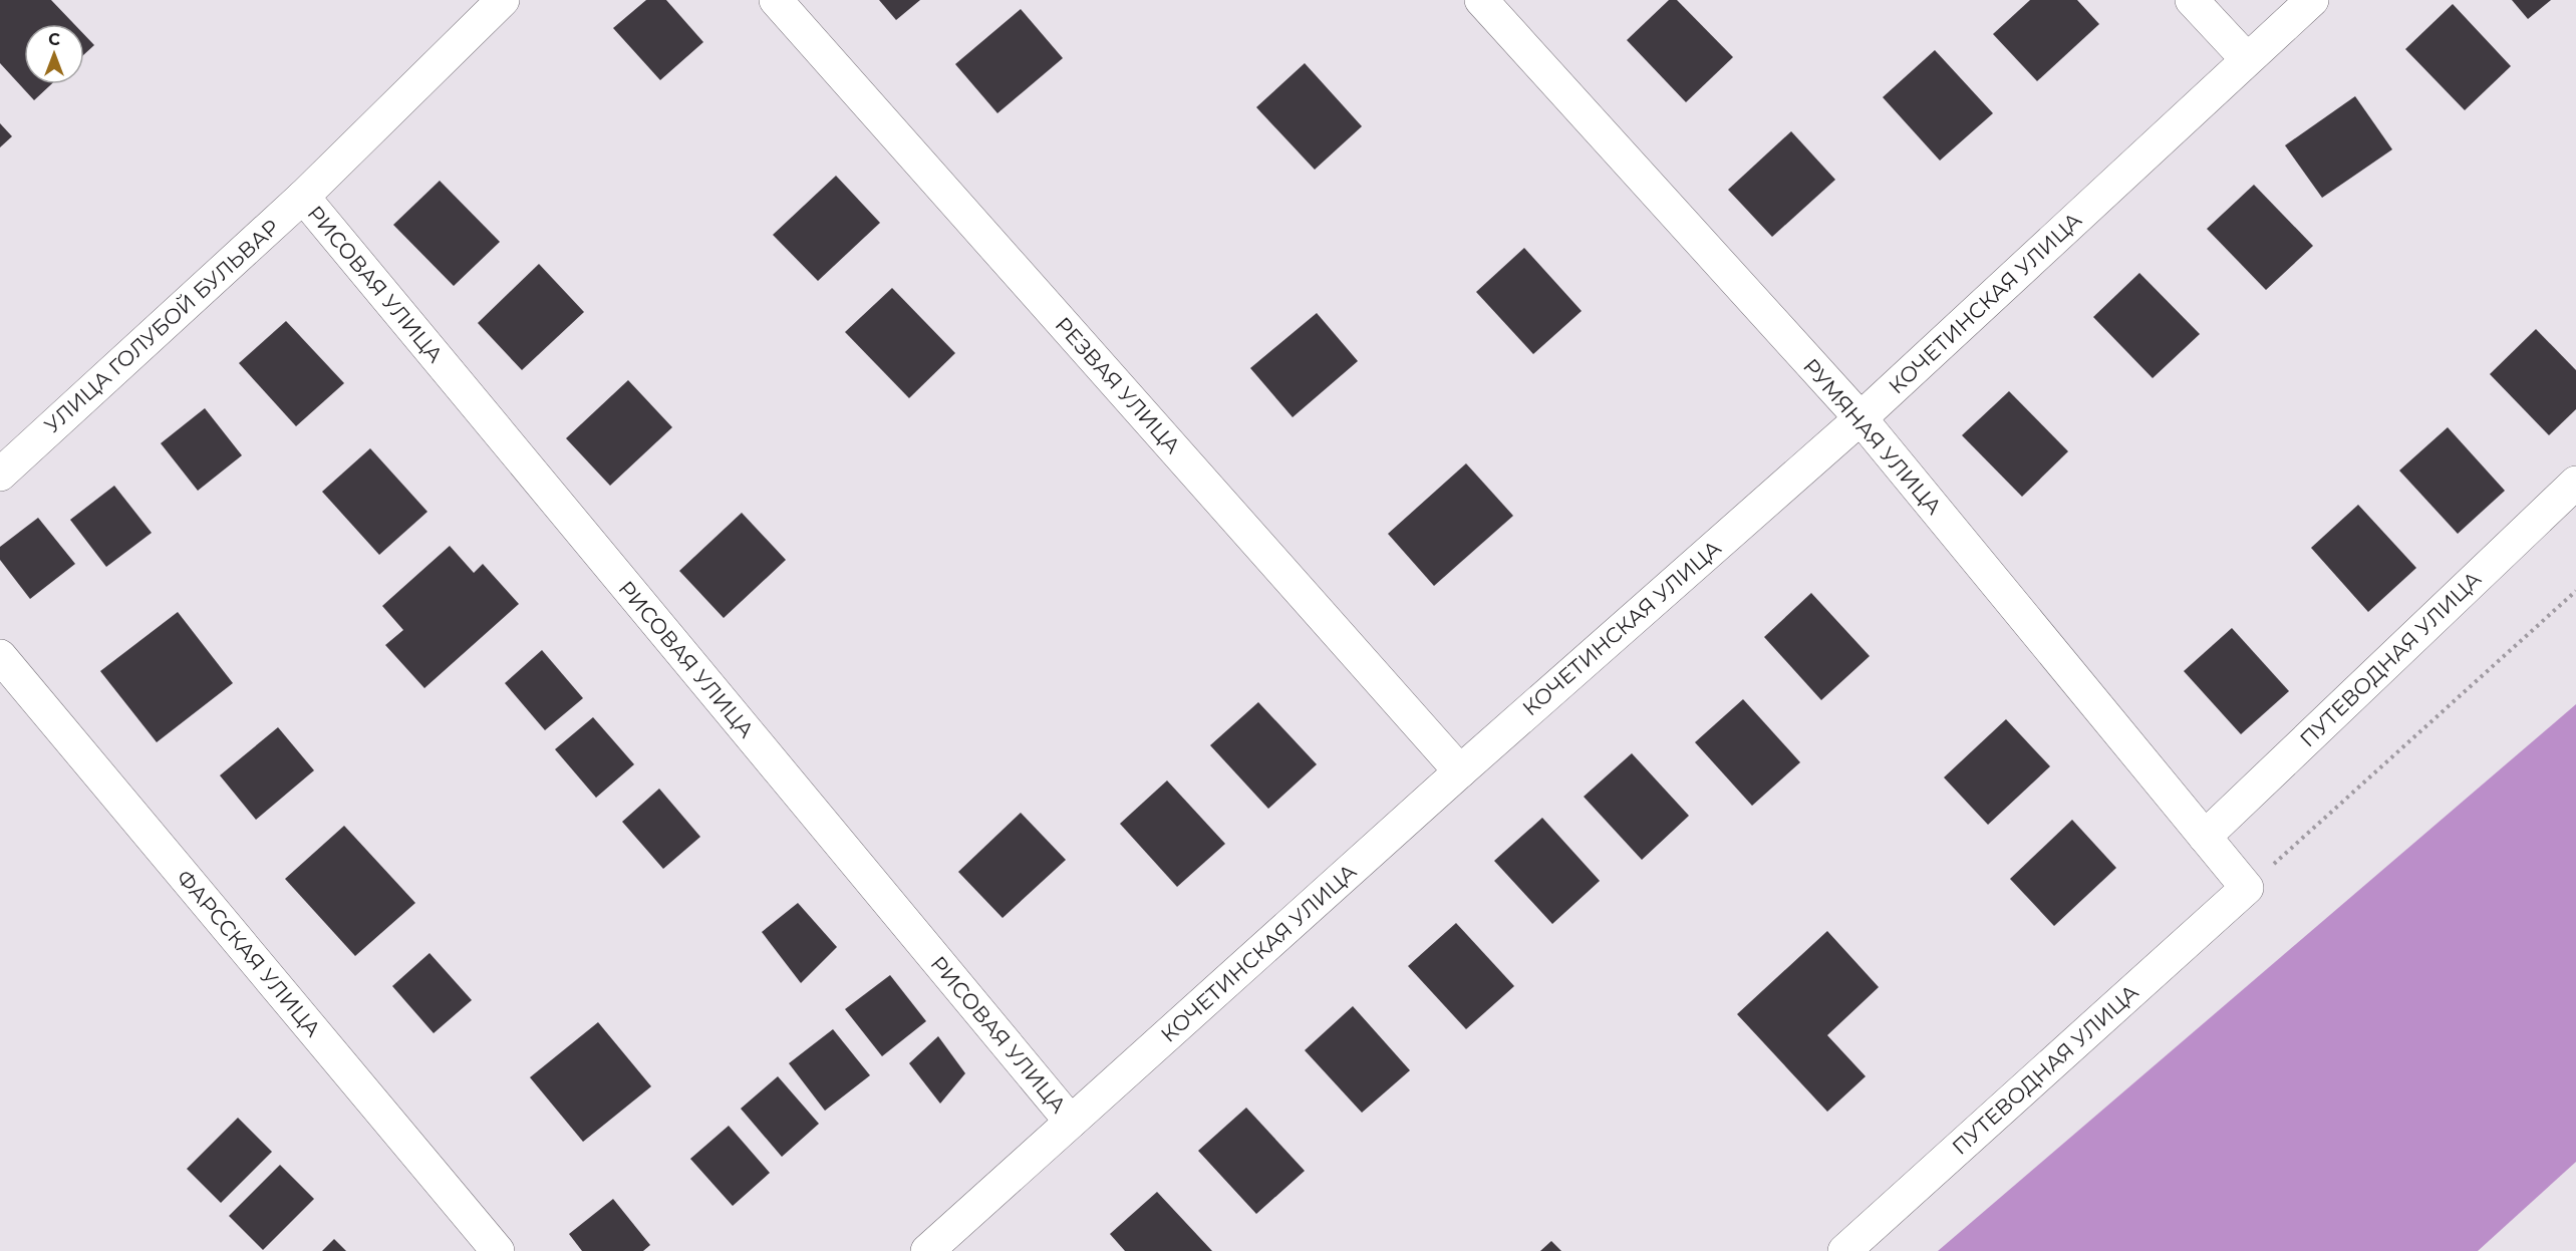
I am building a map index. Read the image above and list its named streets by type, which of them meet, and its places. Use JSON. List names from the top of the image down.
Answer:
{
  "streets": {
    "street": [
      "РИСОВАЯ УЛИЦА",
      "КОЧЕТИНСКАЯ УЛИЦА",
      "УЛИЦА ГОЛУБОЙ БУЛЬВАР",
      "РЕЗВАЯ УЛИЦА",
      "РУМЯНАЯ УЛИЦА",
      "ПУТЕВОДНАЯ УЛИЦА",
      "ФАРССКАЯ УЛИЦА"
    ]
  },
  "crossings": [
    ["РИСОВАЯ УЛИЦА", "КОЧЕТИНСКАЯ УЛИЦА"],
    ["РИСОВАЯ УЛИЦА", "УЛИЦА ГОЛУБОЙ БУЛЬВАР"],
    ["КОЧЕТИНСКАЯ УЛИЦА", "РЕЗВАЯ УЛИЦА"],
    ["КОЧЕТИНСКАЯ УЛИЦА", "РУМЯНАЯ УЛИЦА"],
    ["РУМЯНАЯ УЛИЦА", "ПУТЕВОДНАЯ УЛИЦА"]
  ],
  "north": "top"
}
